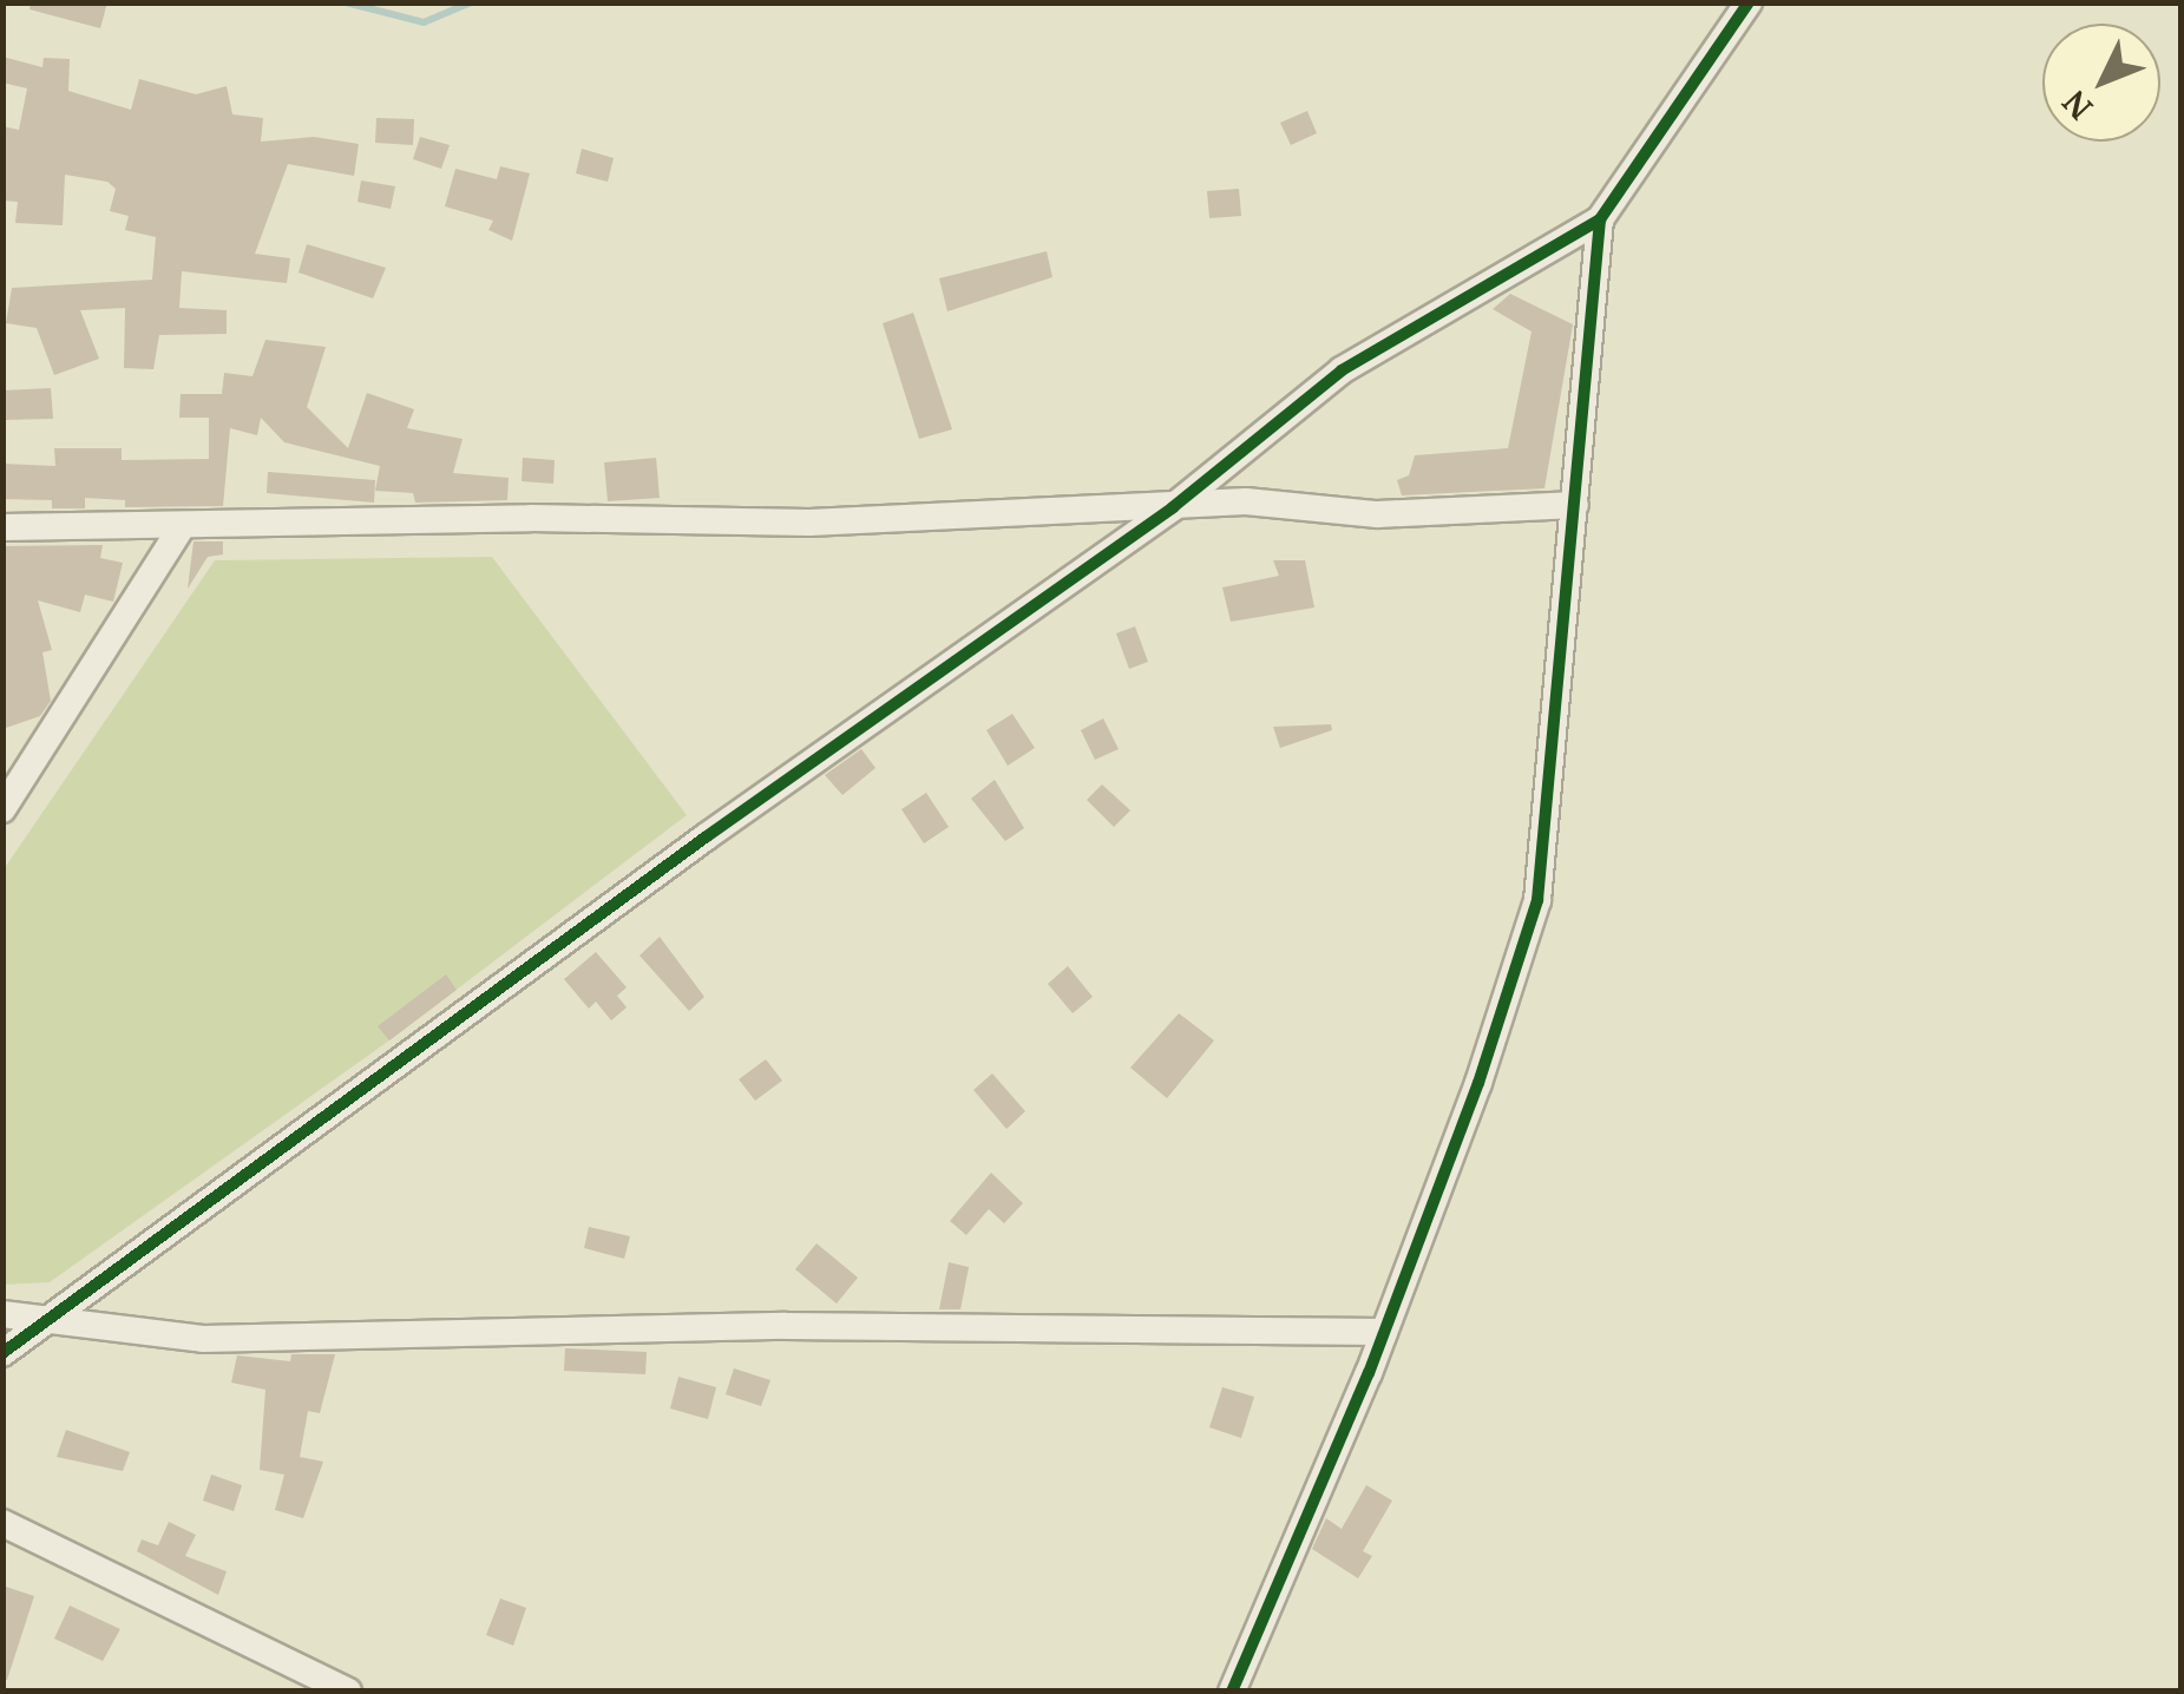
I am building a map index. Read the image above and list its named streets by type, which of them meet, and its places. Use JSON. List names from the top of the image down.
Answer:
{
  "north": "bottom left"
}
